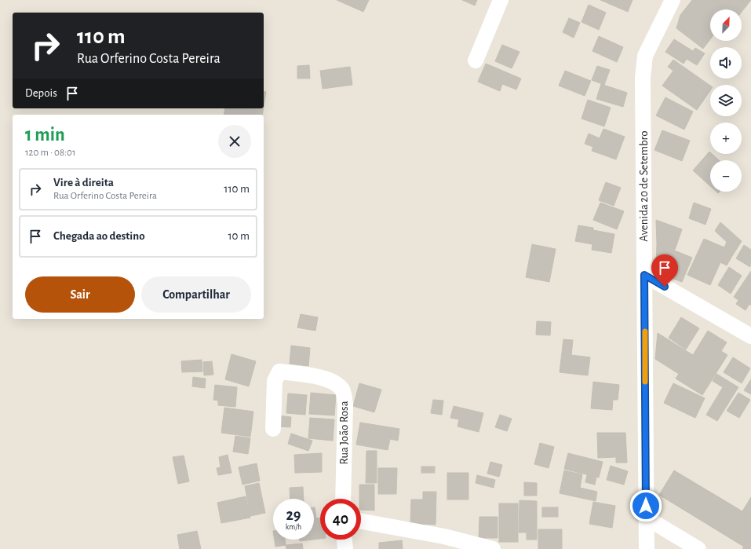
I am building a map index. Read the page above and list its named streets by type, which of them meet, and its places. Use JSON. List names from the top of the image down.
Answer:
{
  "streets": {
    "street": ["Avenida 20 de Setembro", "Rua João Rosa"]
  },
  "north": "top right",
  "page": {
    "map_buttons": ["+", "−"],
    "turn": ["110 m", "Rua Orferino Costa Pereira"],
    "then": "Depois",
    "heading": ["1 min", "120 m · 08:01"],
    "list": [
      {
        "name": "Vire à direita",
        "note": "Rua Orferino Costa Pereira",
        "value": "110 m"
      },
      {
        "name": "Chegada ao destino",
        "value": "10 m"
      }
    ],
    "buttons": ["Sair", "Compartilhar"],
    "speed": "29 km/h",
    "limit": "40"
  }
}
